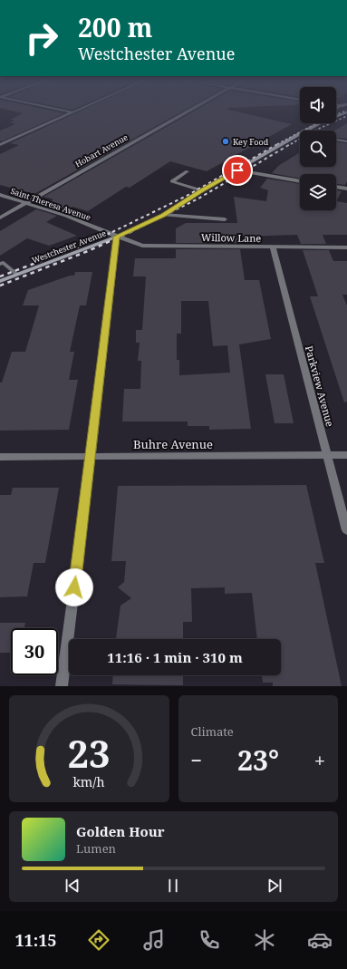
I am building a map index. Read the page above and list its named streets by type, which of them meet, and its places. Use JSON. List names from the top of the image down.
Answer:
{
  "streets": {
    "main road": ["Westchester Avenue"],
    "street": [
      "Hobart Avenue",
      "Saint Theresa Avenue",
      "Willow Lane",
      "Parkview Avenue",
      "Buhre Avenue"
    ]
  },
  "crossings": [
    ["Hobart Avenue", "Saint Theresa Avenue"],
    ["Saint Theresa Avenue", "Willow Lane"],
    ["Saint Theresa Avenue", "Westchester Avenue"],
    ["Willow Lane", "Westchester Avenue"],
    ["Willow Lane", "Parkview Avenue"],
    ["Parkview Avenue", "Buhre Avenue"]
  ],
  "places": ["Key Food"],
  "page": {
    "turn": ["200 m", "Westchester Avenue"],
    "limit": "30",
    "trip": "11:16 · 1 min · 310 m",
    "tile": "Climate",
    "heat": ["−", "23°", "+"],
    "song": ["Golden Hour", "Lumen"],
    "tabs": "11:15",
    "gauge": ["23", "km/h"]
  }
}
